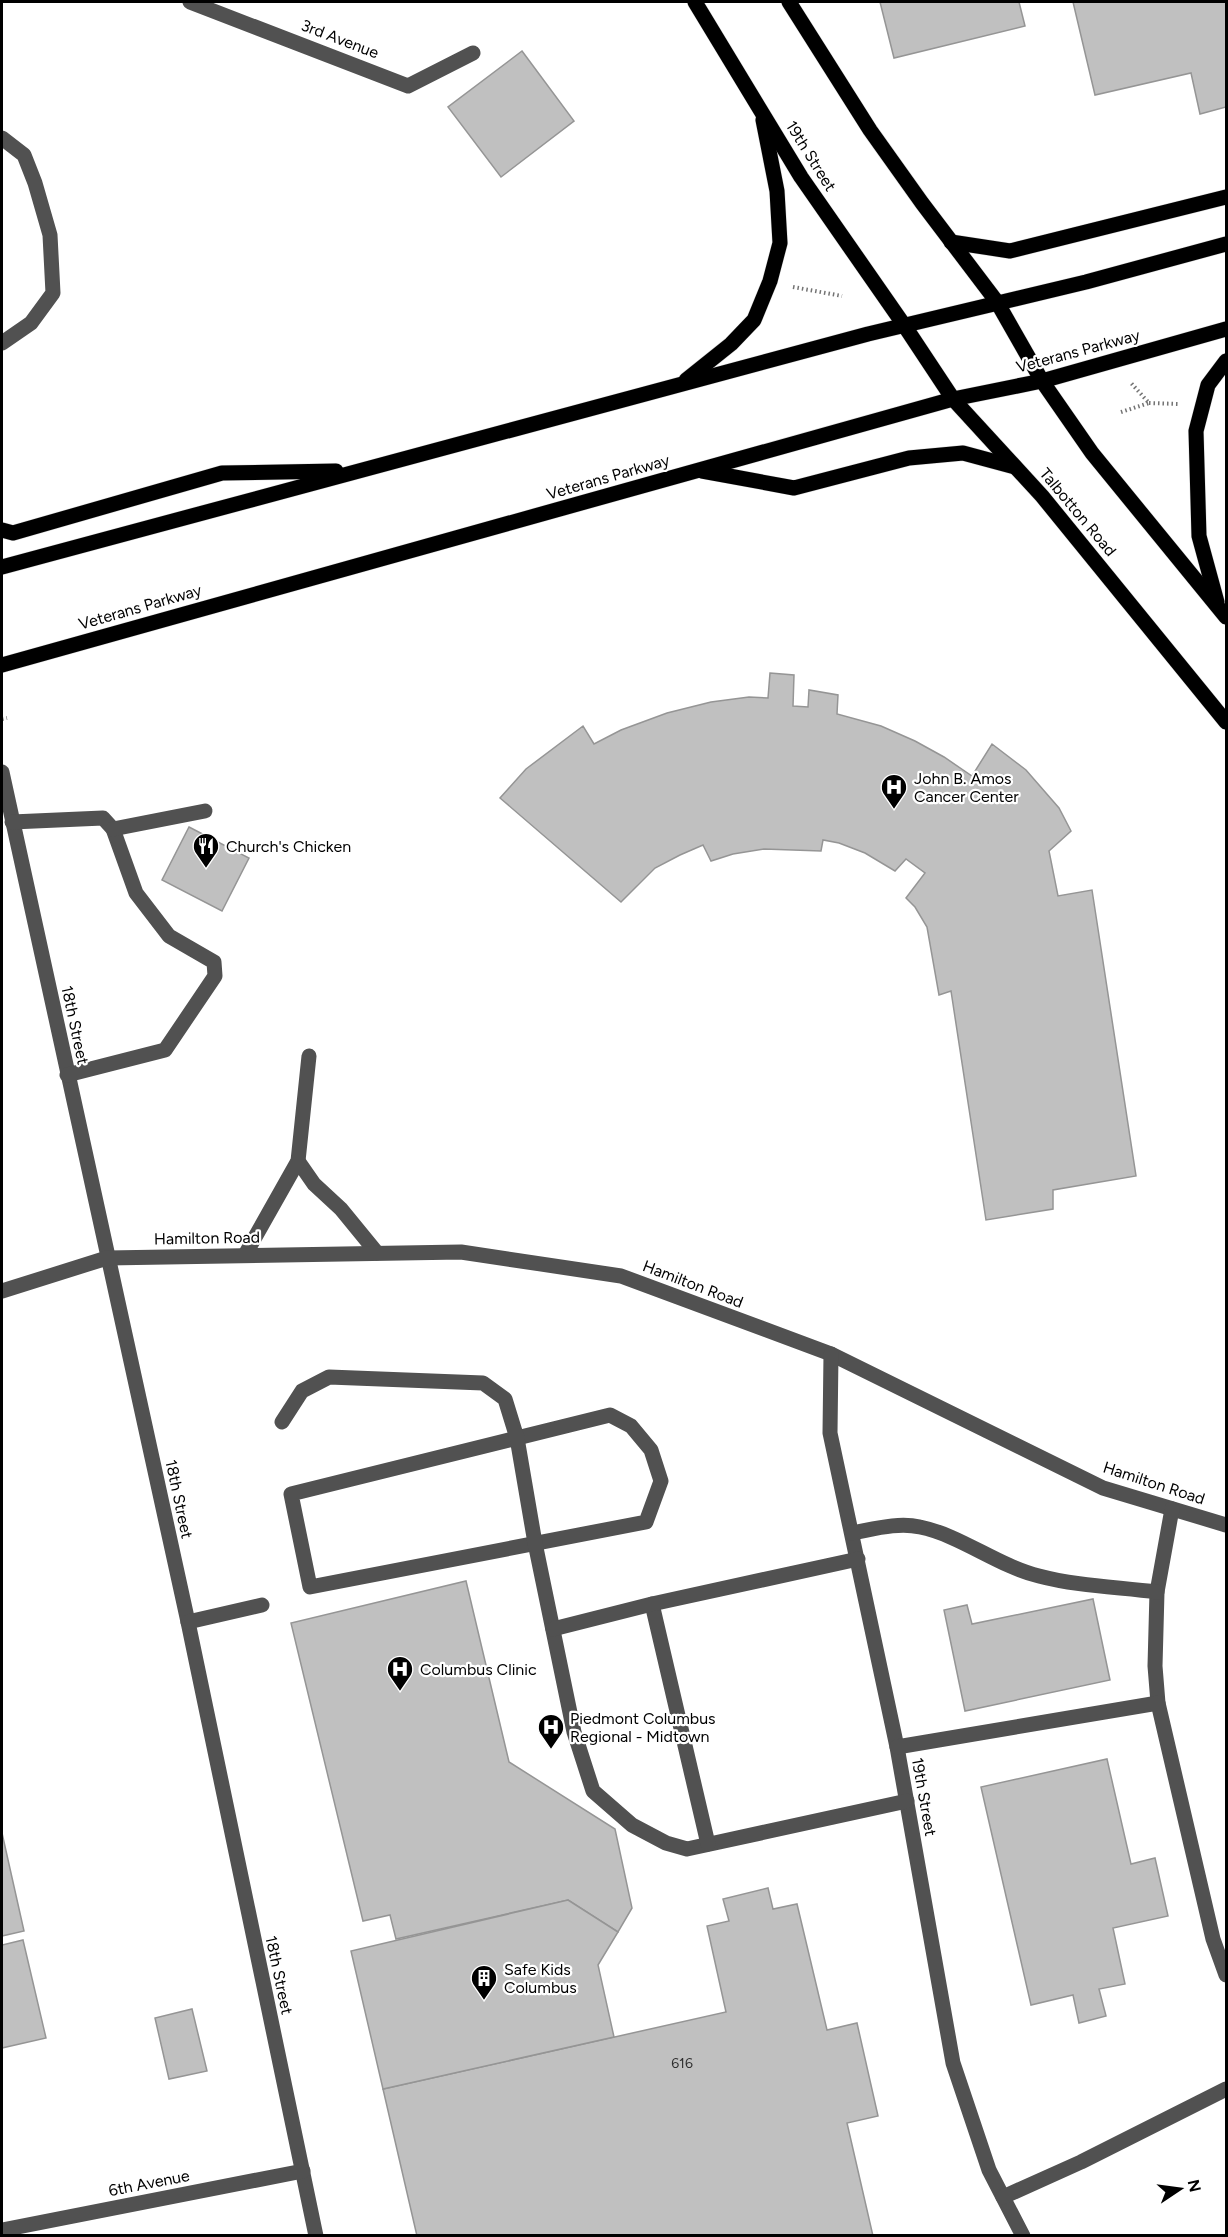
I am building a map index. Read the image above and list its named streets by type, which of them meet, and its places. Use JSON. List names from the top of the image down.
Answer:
{
  "streets": {
    "main road": ["19th Street", "Veterans Parkway", "Talbotton Road"],
    "street": [
      "3rd Avenue",
      "18th Street",
      "Hamilton Road",
      "6th Avenue"
    ]
  },
  "crossings": [
    ["19th Street", "Talbotton Road"],
    ["19th Street", "Hamilton Road"],
    ["Veterans Parkway", "Talbotton Road"],
    ["18th Street", "Hamilton Road"],
    ["18th Street", "6th Avenue"]
  ],
  "places": {
    "hospital": ["John B. Amos Cancer Center", "Columbus Clinic", "Piedmont Columbus Regional - Midtown"],
    "restaurant": ["Church's Chicken"],
    "building": ["Safe Kids Columbus"]
  },
  "house_numbers": ["616"],
  "north": "right"
}
